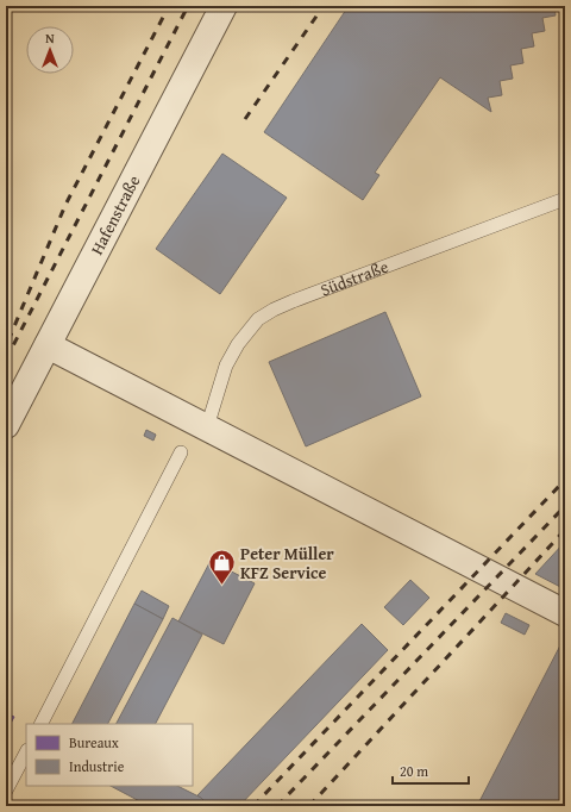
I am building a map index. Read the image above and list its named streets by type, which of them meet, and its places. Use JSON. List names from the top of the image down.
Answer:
{
  "streets": {
    "street": ["Hafenstraße"],
    "lane": ["Südstraße"]
  },
  "places": {
    "shop": ["Peter Müller KFZ Service"]
  },
  "legend": ["Bureaux", "Industrie"],
  "scale_bar": "20 m",
  "north": "top"
}
